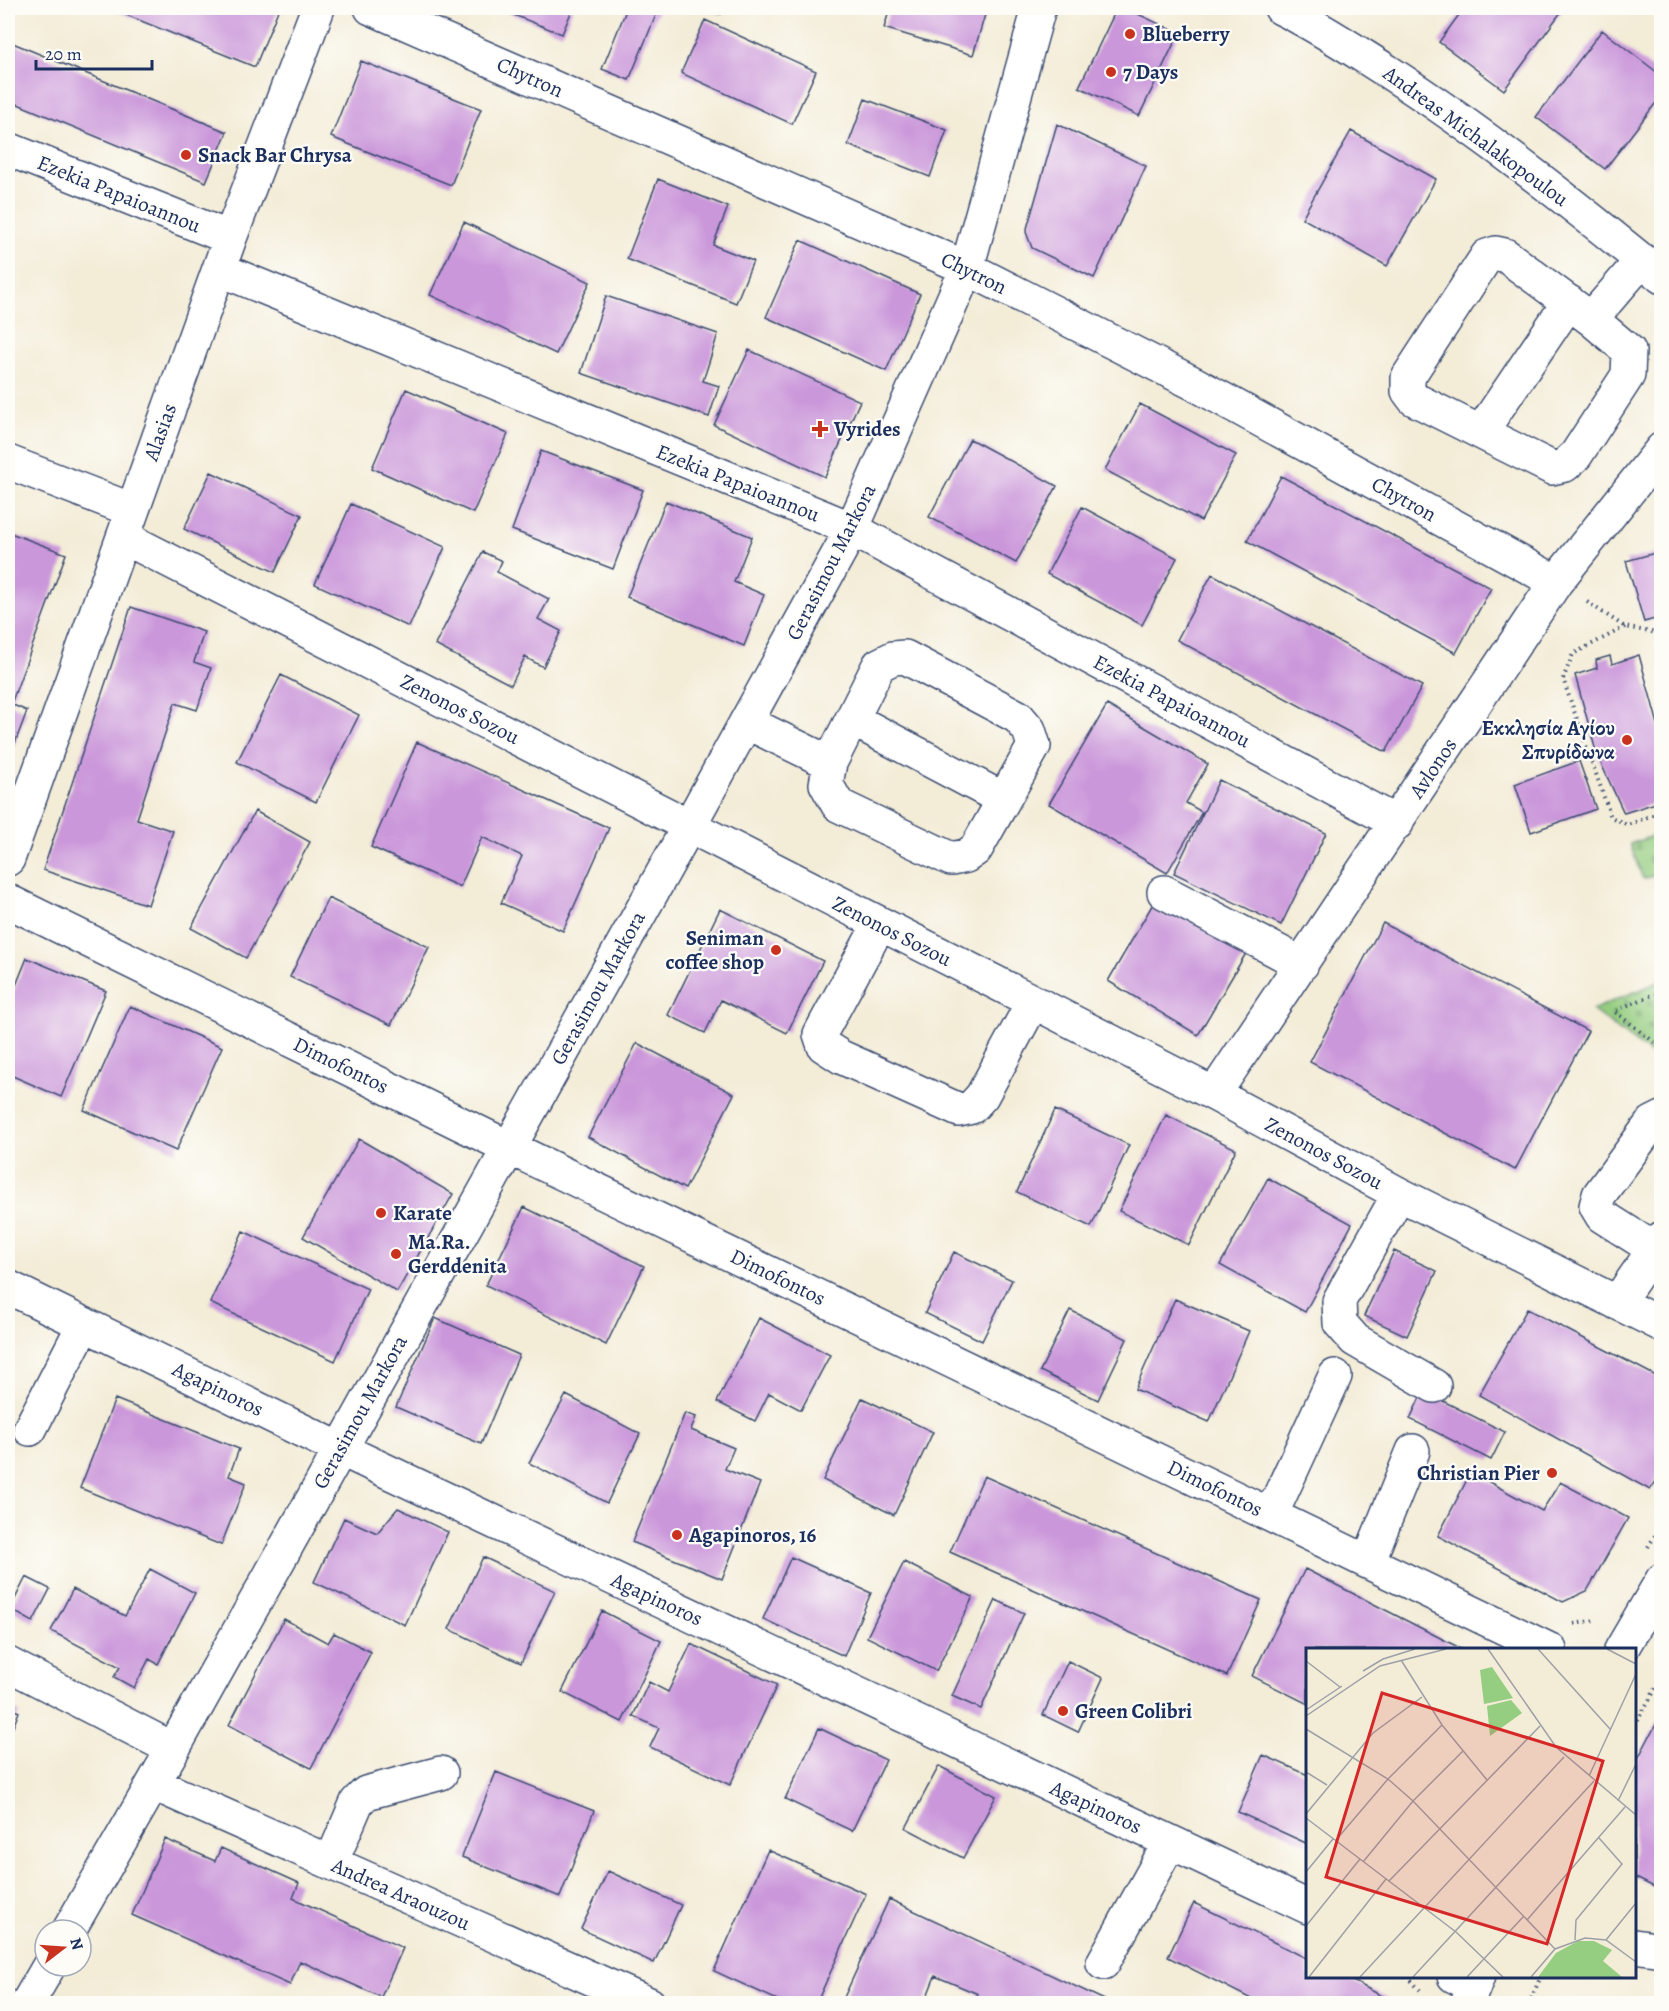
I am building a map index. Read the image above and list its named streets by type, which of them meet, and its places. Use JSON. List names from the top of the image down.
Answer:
{
  "streets": {
    "street": [
      "Chytron",
      "Andreas Michalakopoulou",
      "Ezekia Papaioannou",
      "Alasias",
      "Gerasimou Markora",
      "Zenonos Sozou",
      "Avlonos",
      "Dimofontos",
      "Agapinoros",
      "Andrea Araouzou"
    ]
  },
  "crossings": [
    ["Chytron", "Gerasimou Markora"],
    ["Chytron", "Avlonos"],
    ["Ezekia Papaioannou", "Alasias"],
    ["Ezekia Papaioannou", "Gerasimou Markora"],
    ["Ezekia Papaioannou", "Avlonos"],
    ["Alasias", "Zenonos Sozou"],
    ["Gerasimou Markora", "Zenonos Sozou"],
    ["Gerasimou Markora", "Dimofontos"],
    ["Gerasimou Markora", "Agapinoros"],
    ["Gerasimou Markora", "Andrea Araouzou"],
    ["Zenonos Sozou", "Avlonos"]
  ],
  "places": {
    "other": [
      "Blueberry",
      "7 Days",
      "Snack Bar Chrysa",
      "Εκκλησία Αγίου Σπυρίδωνα",
      "Seniman coffee shop",
      "Karate",
      "Ma.Ra. Gerddenita",
      "Christian Pier",
      "Agapinoros, 16",
      "Green Colibri"
    ],
    "health": ["Vyrides"]
  },
  "scale_bar": "20 m",
  "north": "right"
}
